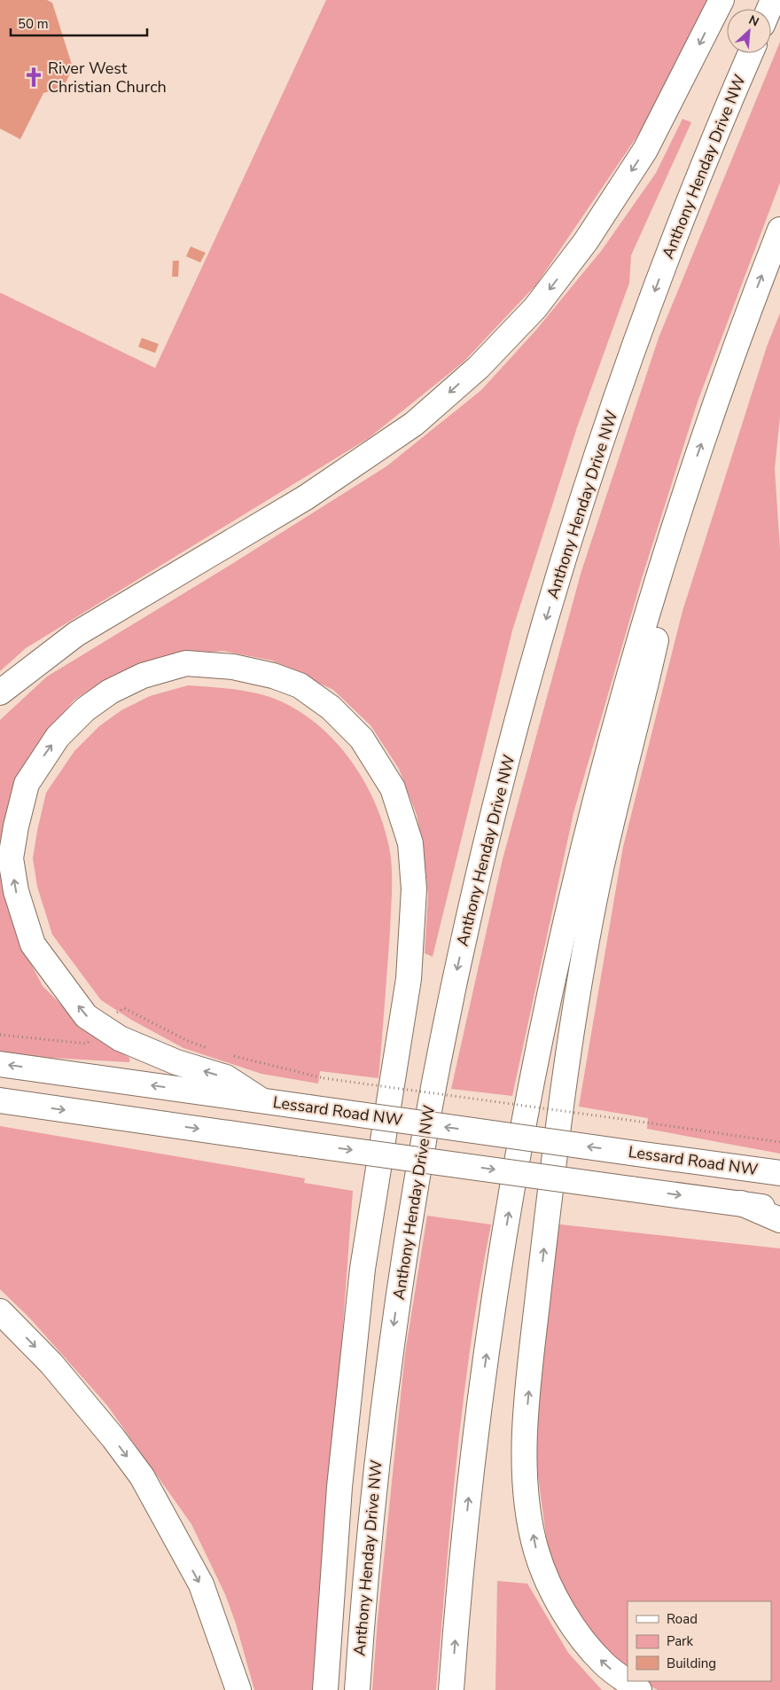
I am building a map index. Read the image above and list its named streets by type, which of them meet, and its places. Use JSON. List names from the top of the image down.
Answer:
{
  "streets": {
    "main road": ["Anthony Henday Drive NW", "Lessard Road NW"]
  },
  "places": {
    "church": ["River West Christian Church"]
  },
  "legend": ["Road", "Park", "Building"],
  "scale_bar": "50 m",
  "north": "top right"
}
